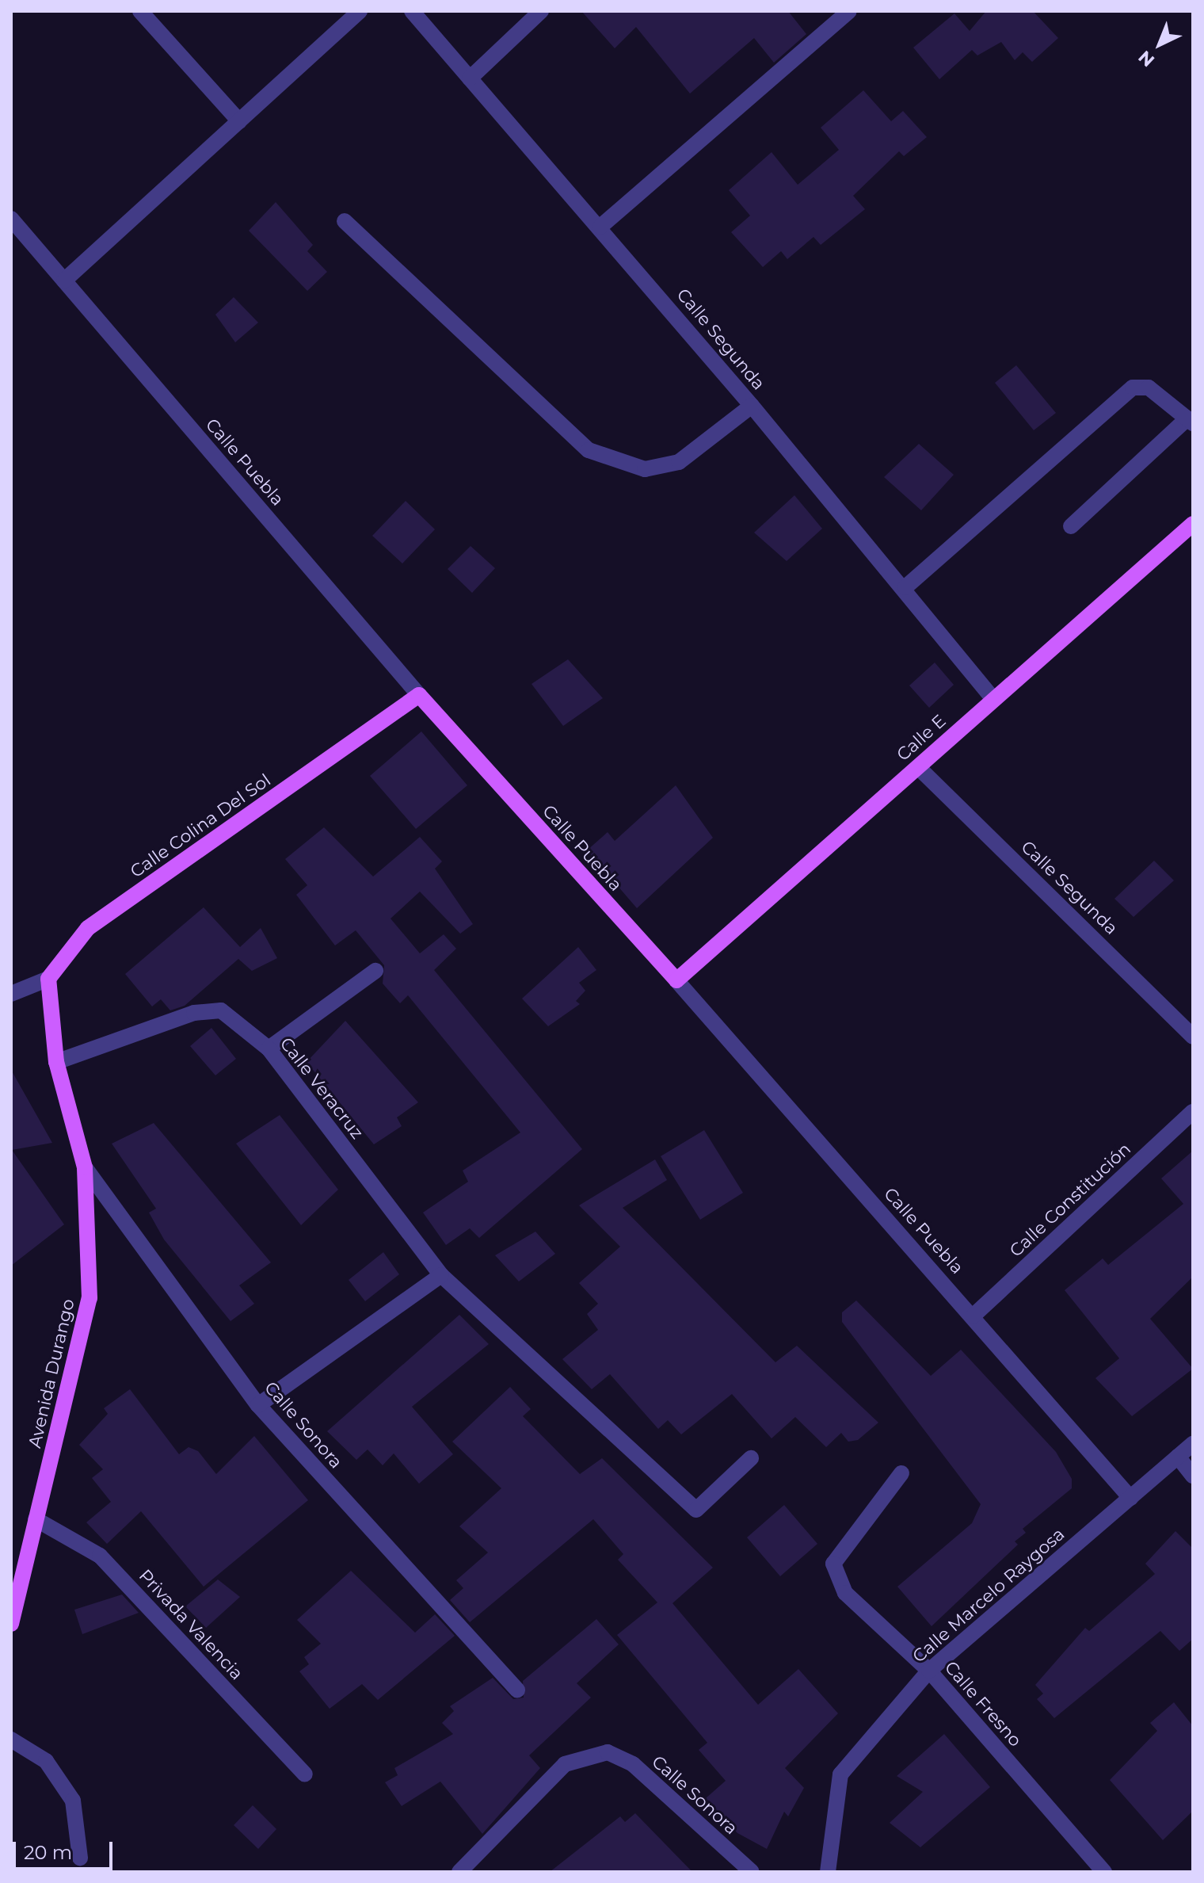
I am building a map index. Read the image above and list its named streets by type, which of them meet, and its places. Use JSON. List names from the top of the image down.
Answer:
{
  "streets": {
    "main road": [
      "Calle Puebla",
      "Calle E",
      "Calle Colina Del Sol",
      "Avenida Durango"
    ],
    "street": [
      "Calle Segunda",
      "Calle Veracruz",
      "Calle Constitución",
      "Calle Sonora",
      "Calle Marcelo Raygosa",
      "Privada Valencia",
      "Calle Fresno"
    ]
  },
  "crossings": [
    ["Calle Segunda", "Calle E"],
    ["Calle Puebla", "Calle E"],
    ["Calle Puebla", "Calle Colina Del Sol"],
    ["Calle Puebla", "Calle Constitución"],
    ["Calle Puebla", "Calle Marcelo Raygosa"],
    ["Calle Colina Del Sol", "Avenida Durango"],
    ["Calle Veracruz", "Avenida Durango"],
    ["Avenida Durango", "Calle Sonora"],
    ["Avenida Durango", "Privada Valencia"],
    ["Calle Marcelo Raygosa", "Calle Fresno"]
  ],
  "scale_bar": "20 m",
  "north": "bottom left"
}
